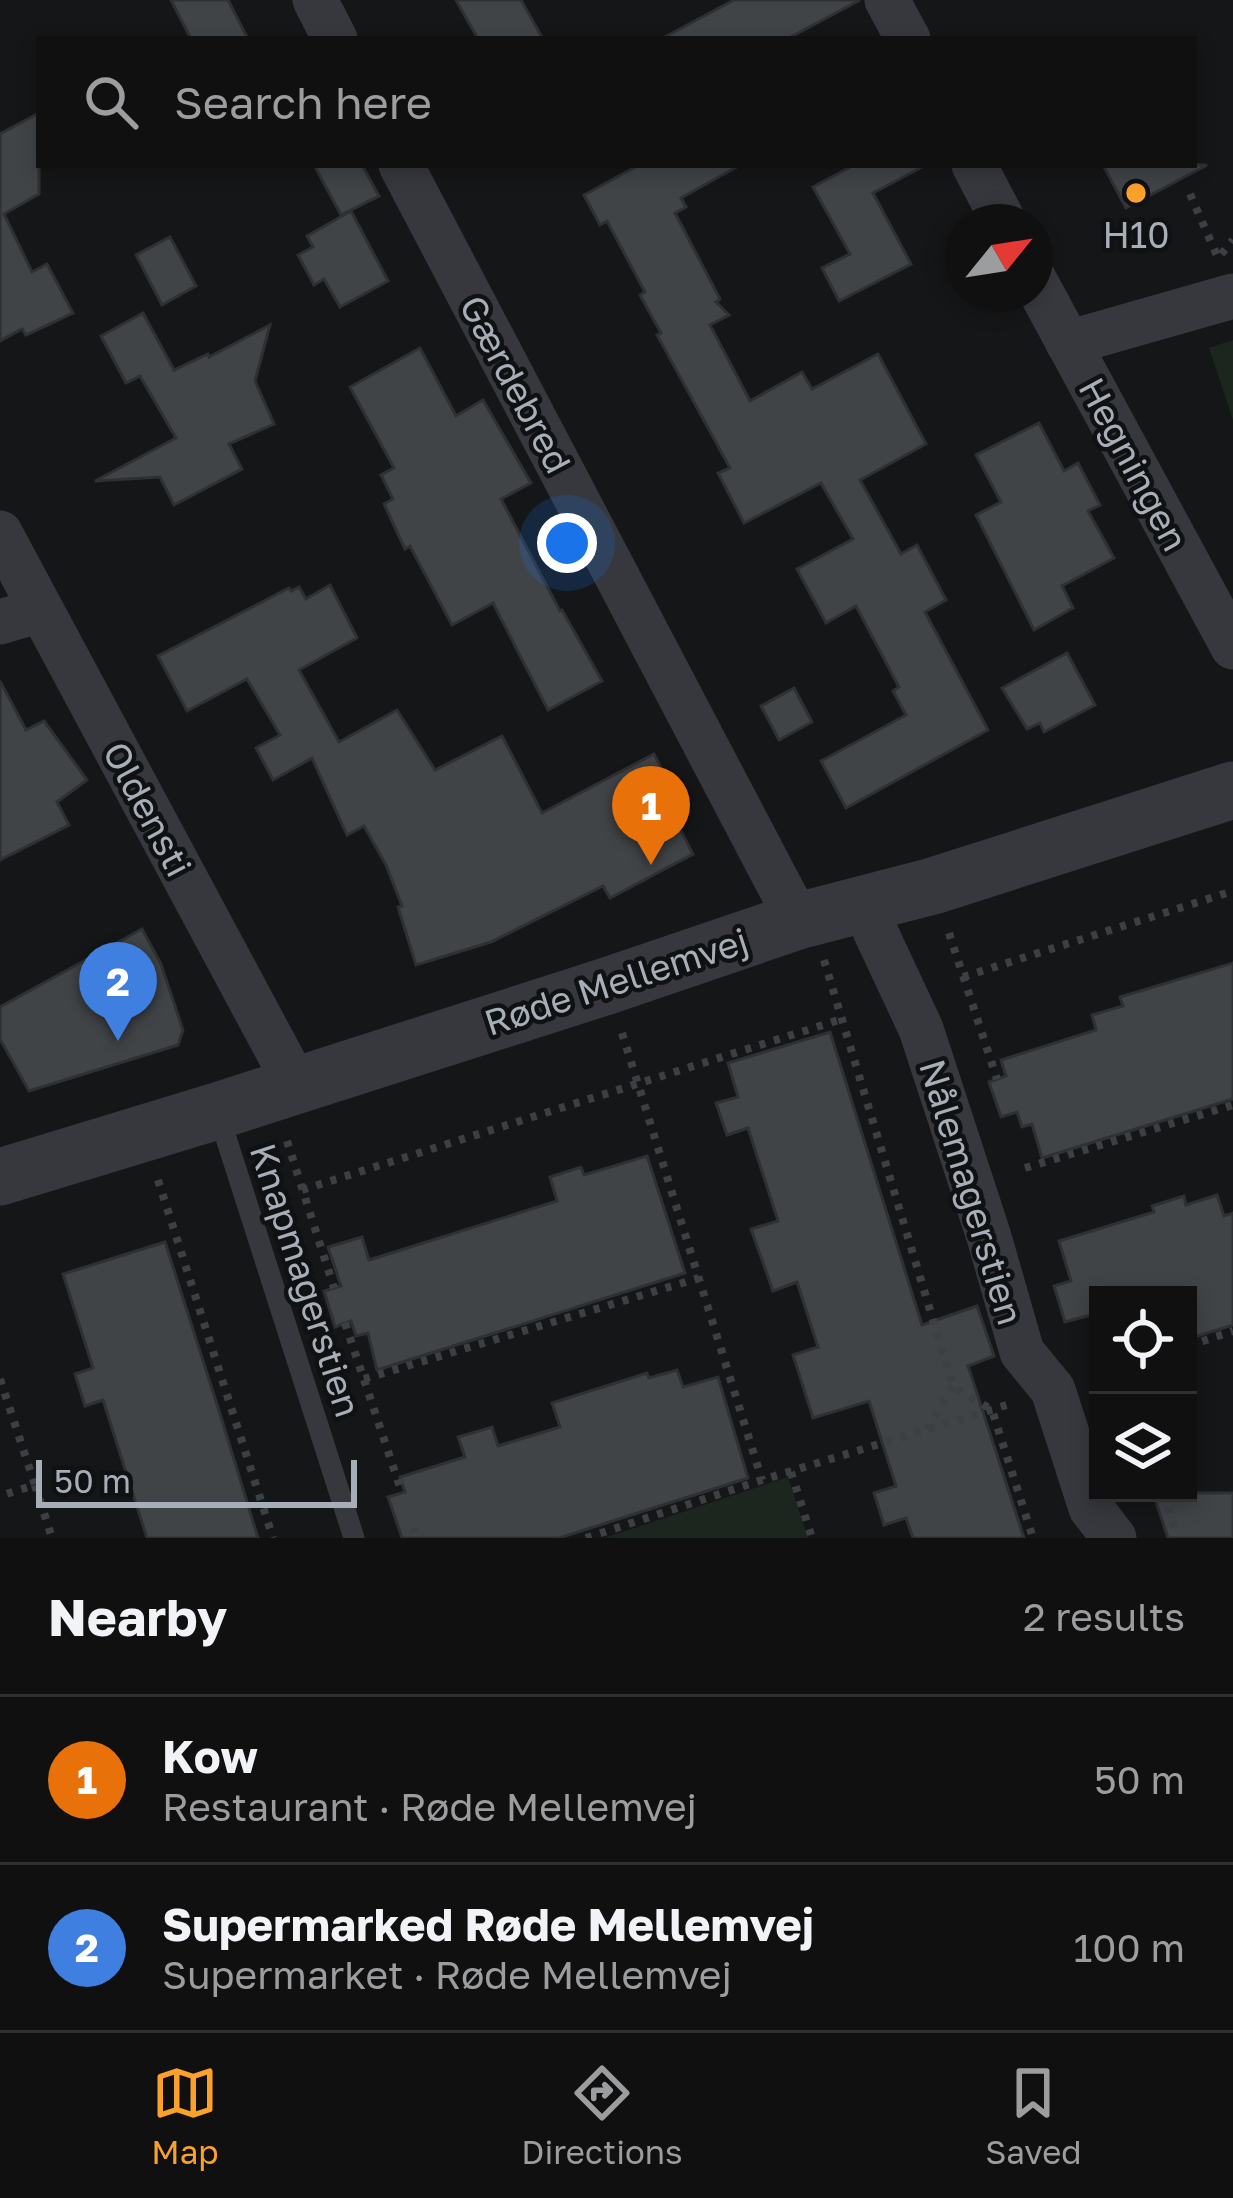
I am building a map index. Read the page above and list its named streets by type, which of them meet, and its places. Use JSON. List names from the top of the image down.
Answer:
{
  "streets": {
    "street": [
      "Gærdebred",
      "Hegningen",
      "Oldensti",
      "Røde Mellemvej",
      "Nålemagerstien"
    ],
    "lane": ["Knapmagerstien"]
  },
  "crossings": [
    ["Gærdebred", "Røde Mellemvej"],
    ["Gærdebred", "Nålemagerstien"],
    ["Oldensti", "Røde Mellemvej"],
    ["Røde Mellemvej", "Nålemagerstien"],
    ["Røde Mellemvej", "Knapmagerstien"]
  ],
  "places": ["H10"],
  "scale_bar": "50 m",
  "north": "top right",
  "page": {
    "search": "Search here",
    "pins": ["1", "2"],
    "scale": "50 m",
    "heading": ["Nearby", "2 results"],
    "list": [
      {
        "mark": "1",
        "name": "Kow",
        "note": "Restaurant · Røde Mellemvej",
        "value": "50 m"
      },
      {
        "mark": "2",
        "name": "Supermarked Røde Mellemvej",
        "note": "Supermarket · Røde Mellemvej",
        "value": "100 m"
      }
    ],
    "nav": ["Map", "Directions", "Saved"]
  }
}
